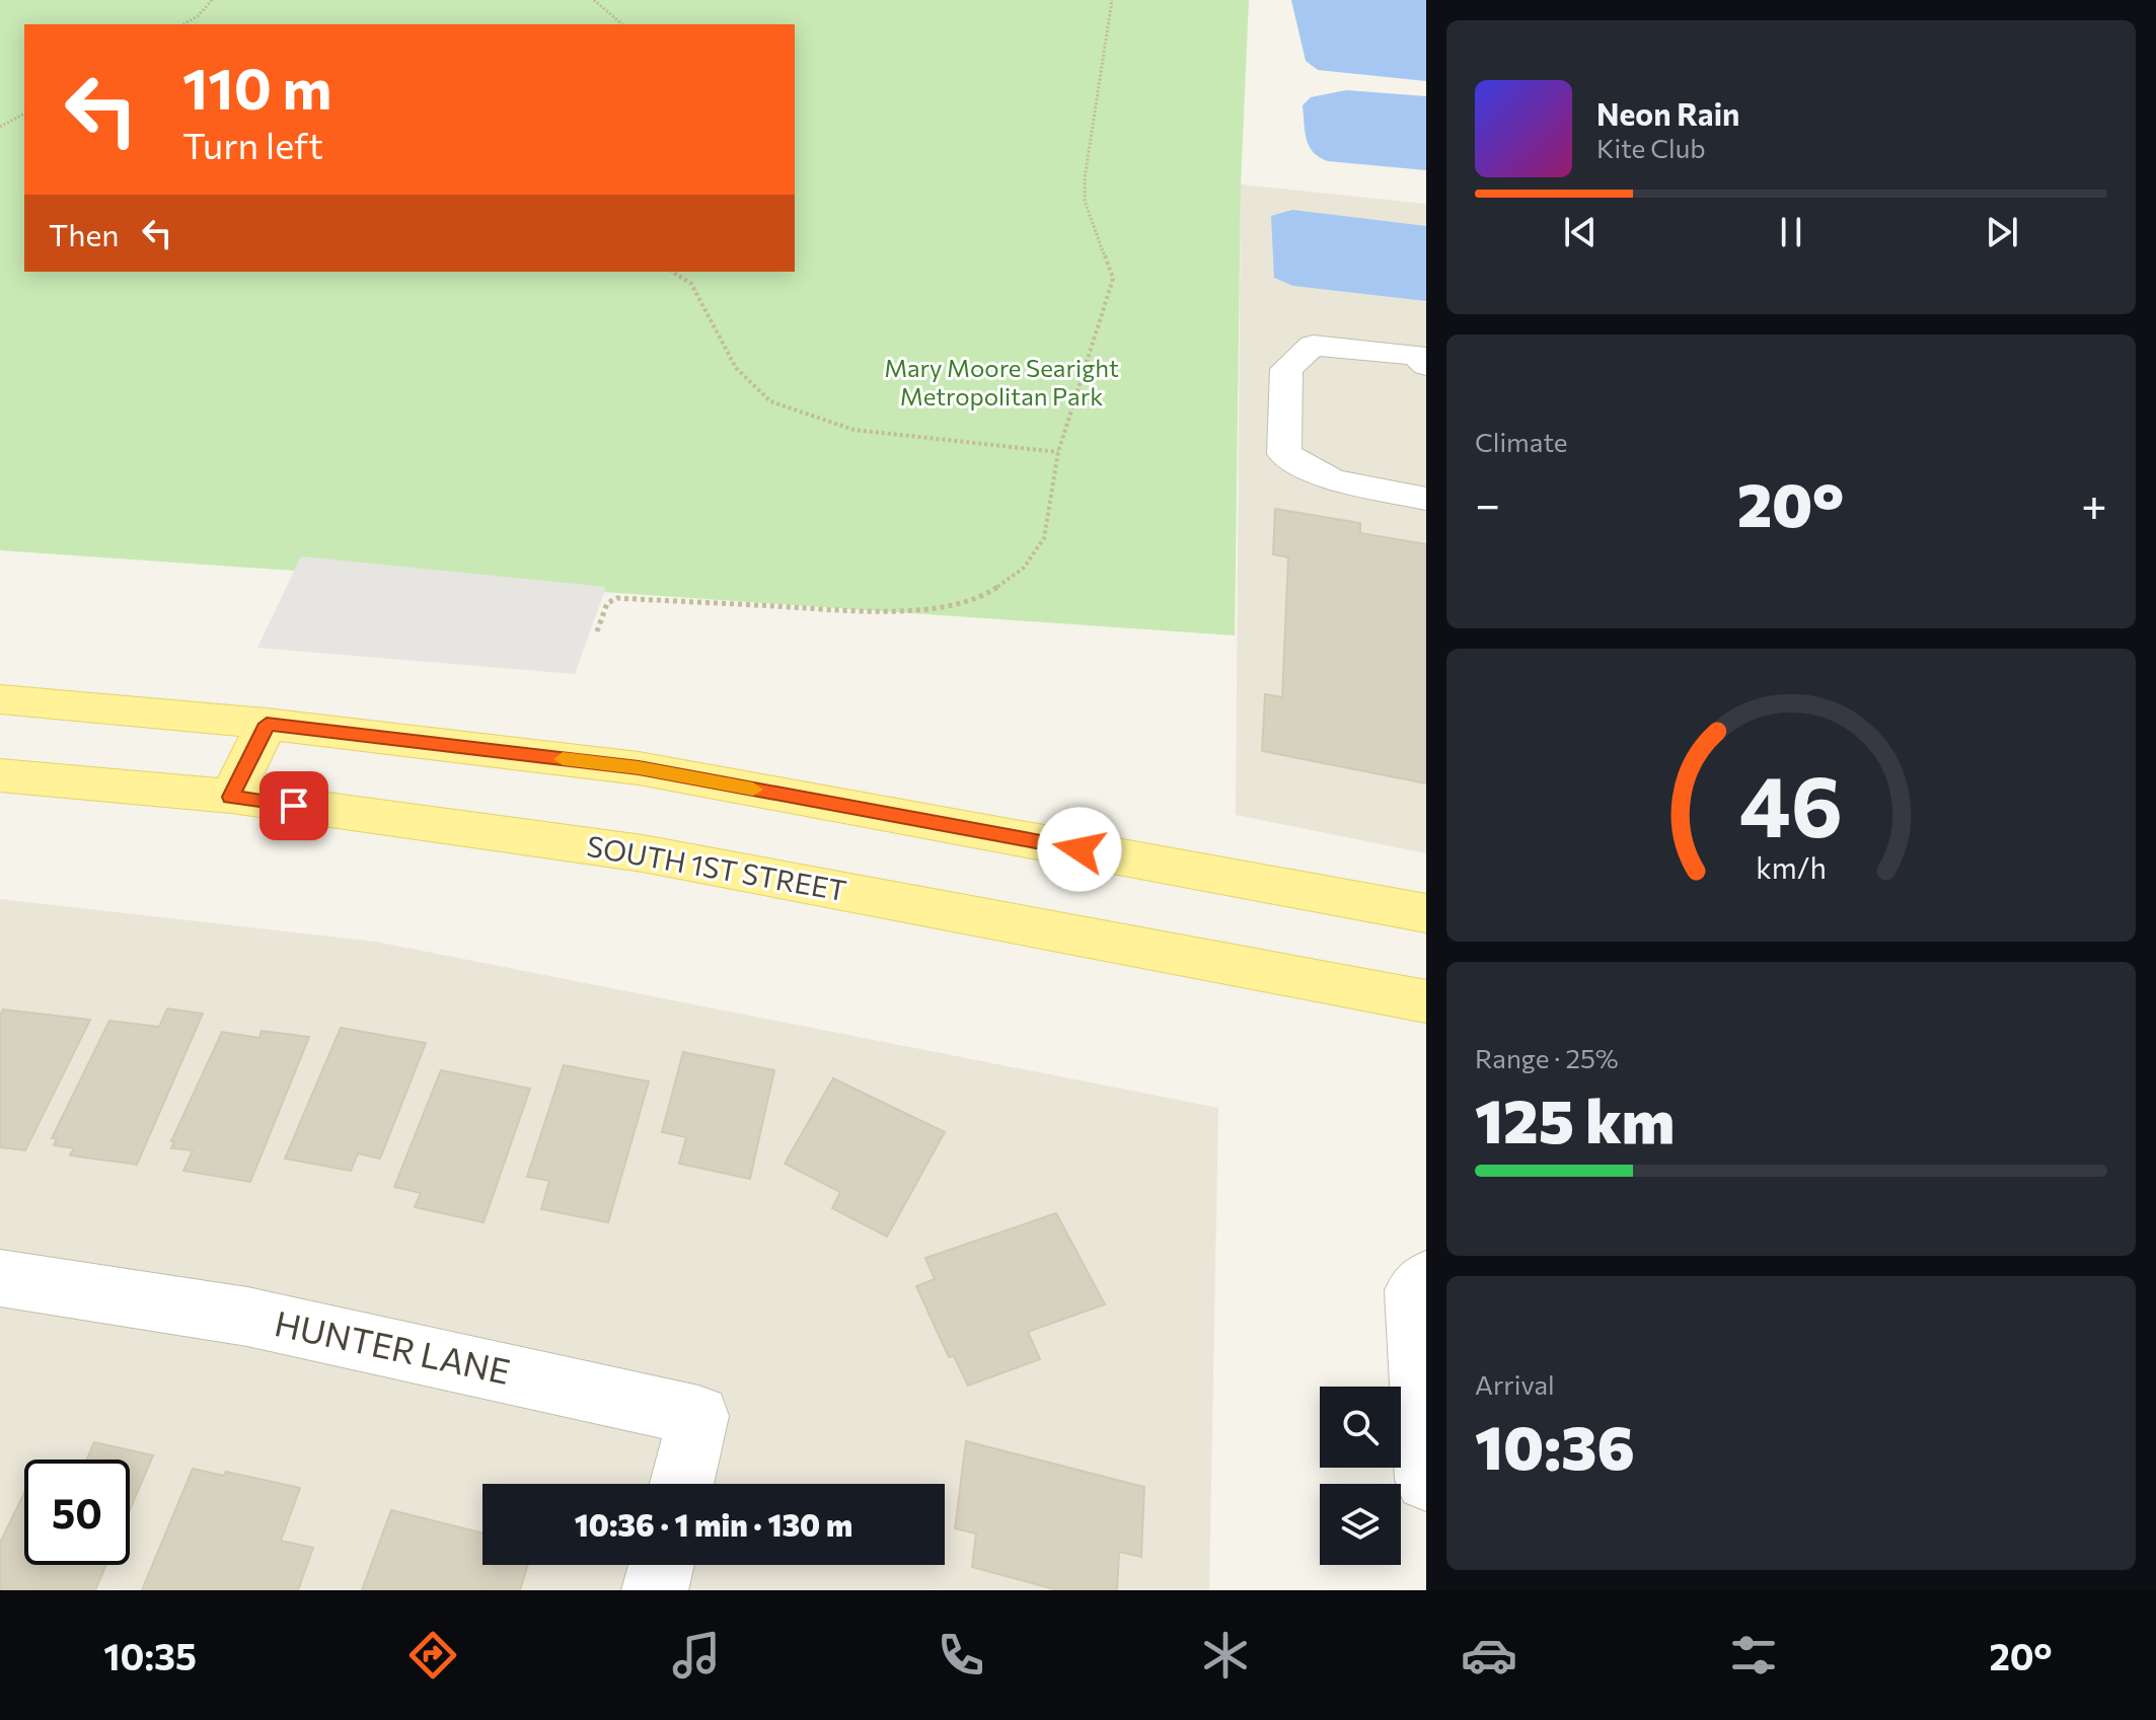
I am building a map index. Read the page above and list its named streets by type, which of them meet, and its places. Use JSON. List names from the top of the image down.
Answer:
{
  "streets": {
    "main road": ["SOUTH 1ST STREET"],
    "street": ["HUNTER LANE"]
  },
  "parks": ["Mary Moore Searight Metropolitan Park"],
  "page": {
    "turn": ["110 m", "Turn left"],
    "song": ["Neon Rain", "Kite Club"],
    "then": "Then",
    "tile": [
      "Climate",
      ["Range · 25%", "125 km"],
      ["Arrival", "10:36"]
    ],
    "heat": ["−", "20°", "+"],
    "limit": "50",
    "trip": "10:36 · 1 min · 130 m",
    "tabs": ["10:35", "20°"],
    "gauge": ["46", "km/h"]
  }
}
